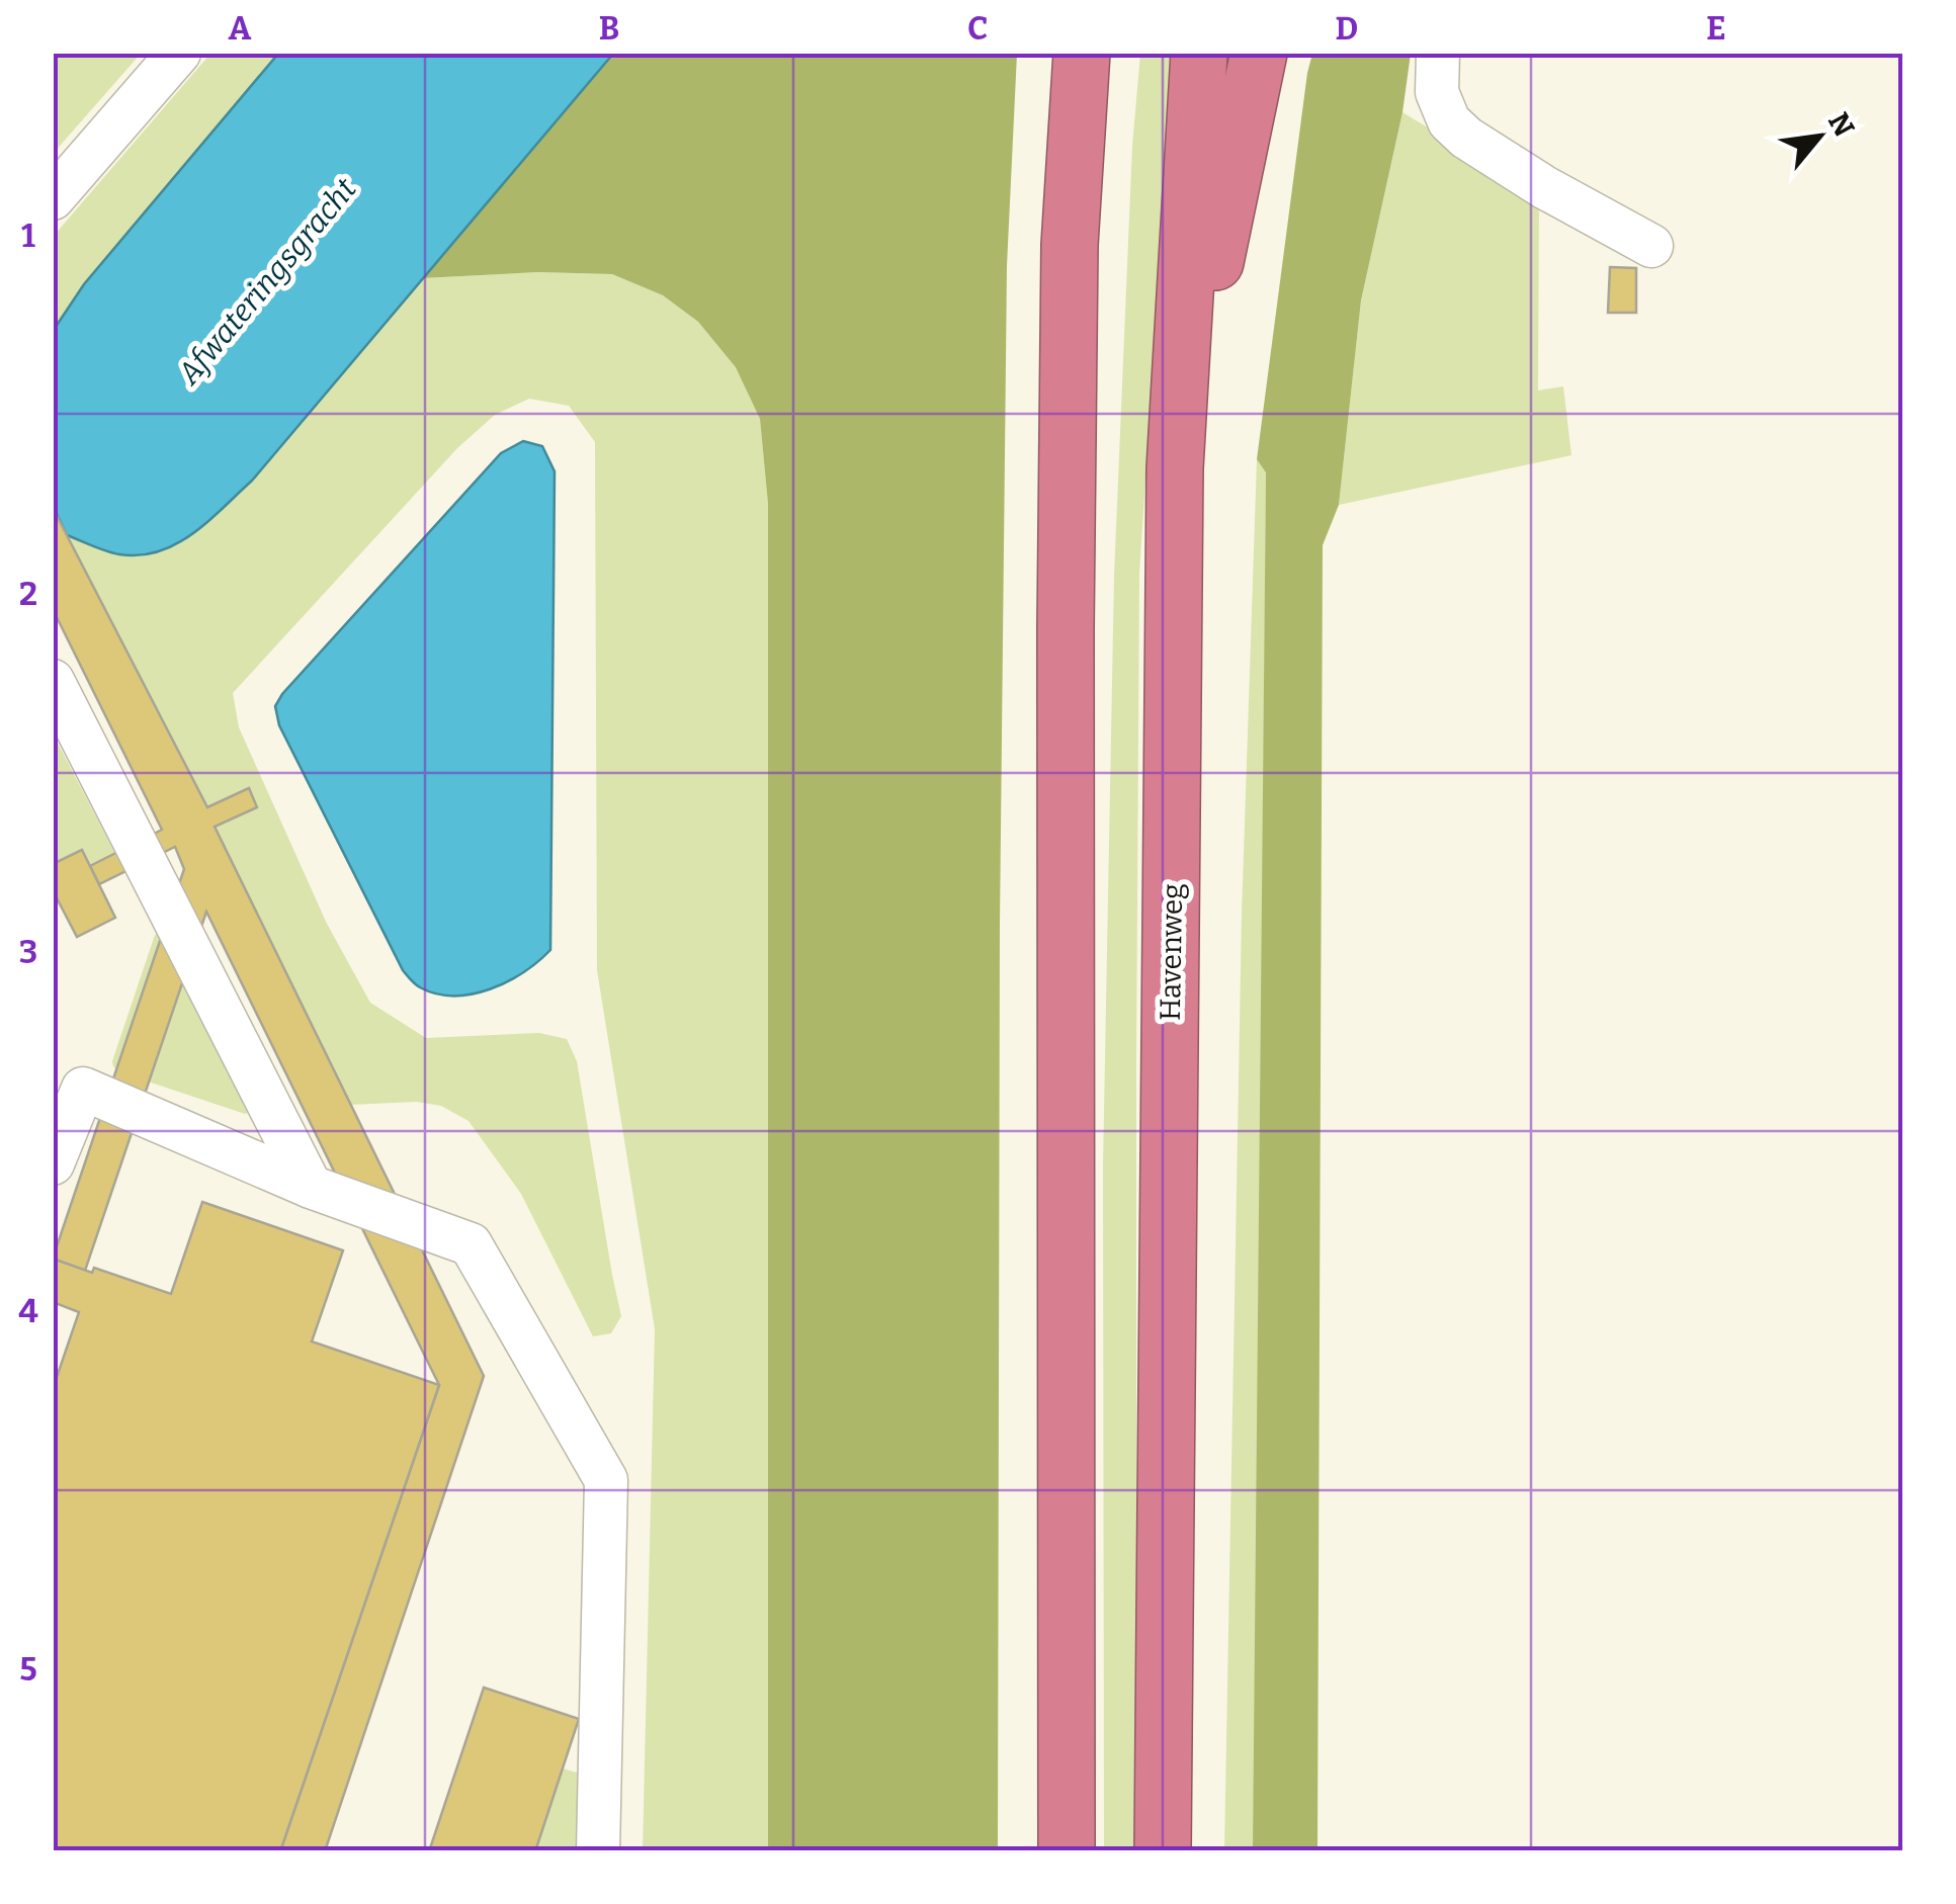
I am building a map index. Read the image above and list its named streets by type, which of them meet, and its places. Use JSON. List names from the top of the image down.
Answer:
{
  "streets": {
    "highway": ["Havenweg"]
  },
  "water": ["Afwateringsgracht"],
  "north": "top right",
  "grid": {
    "columns": [
      "A",
      "B",
      "C",
      "D",
      "E"
    ],
    "rows": [
      "1",
      "2",
      "3",
      "4",
      "5"
    ]
  }
}
